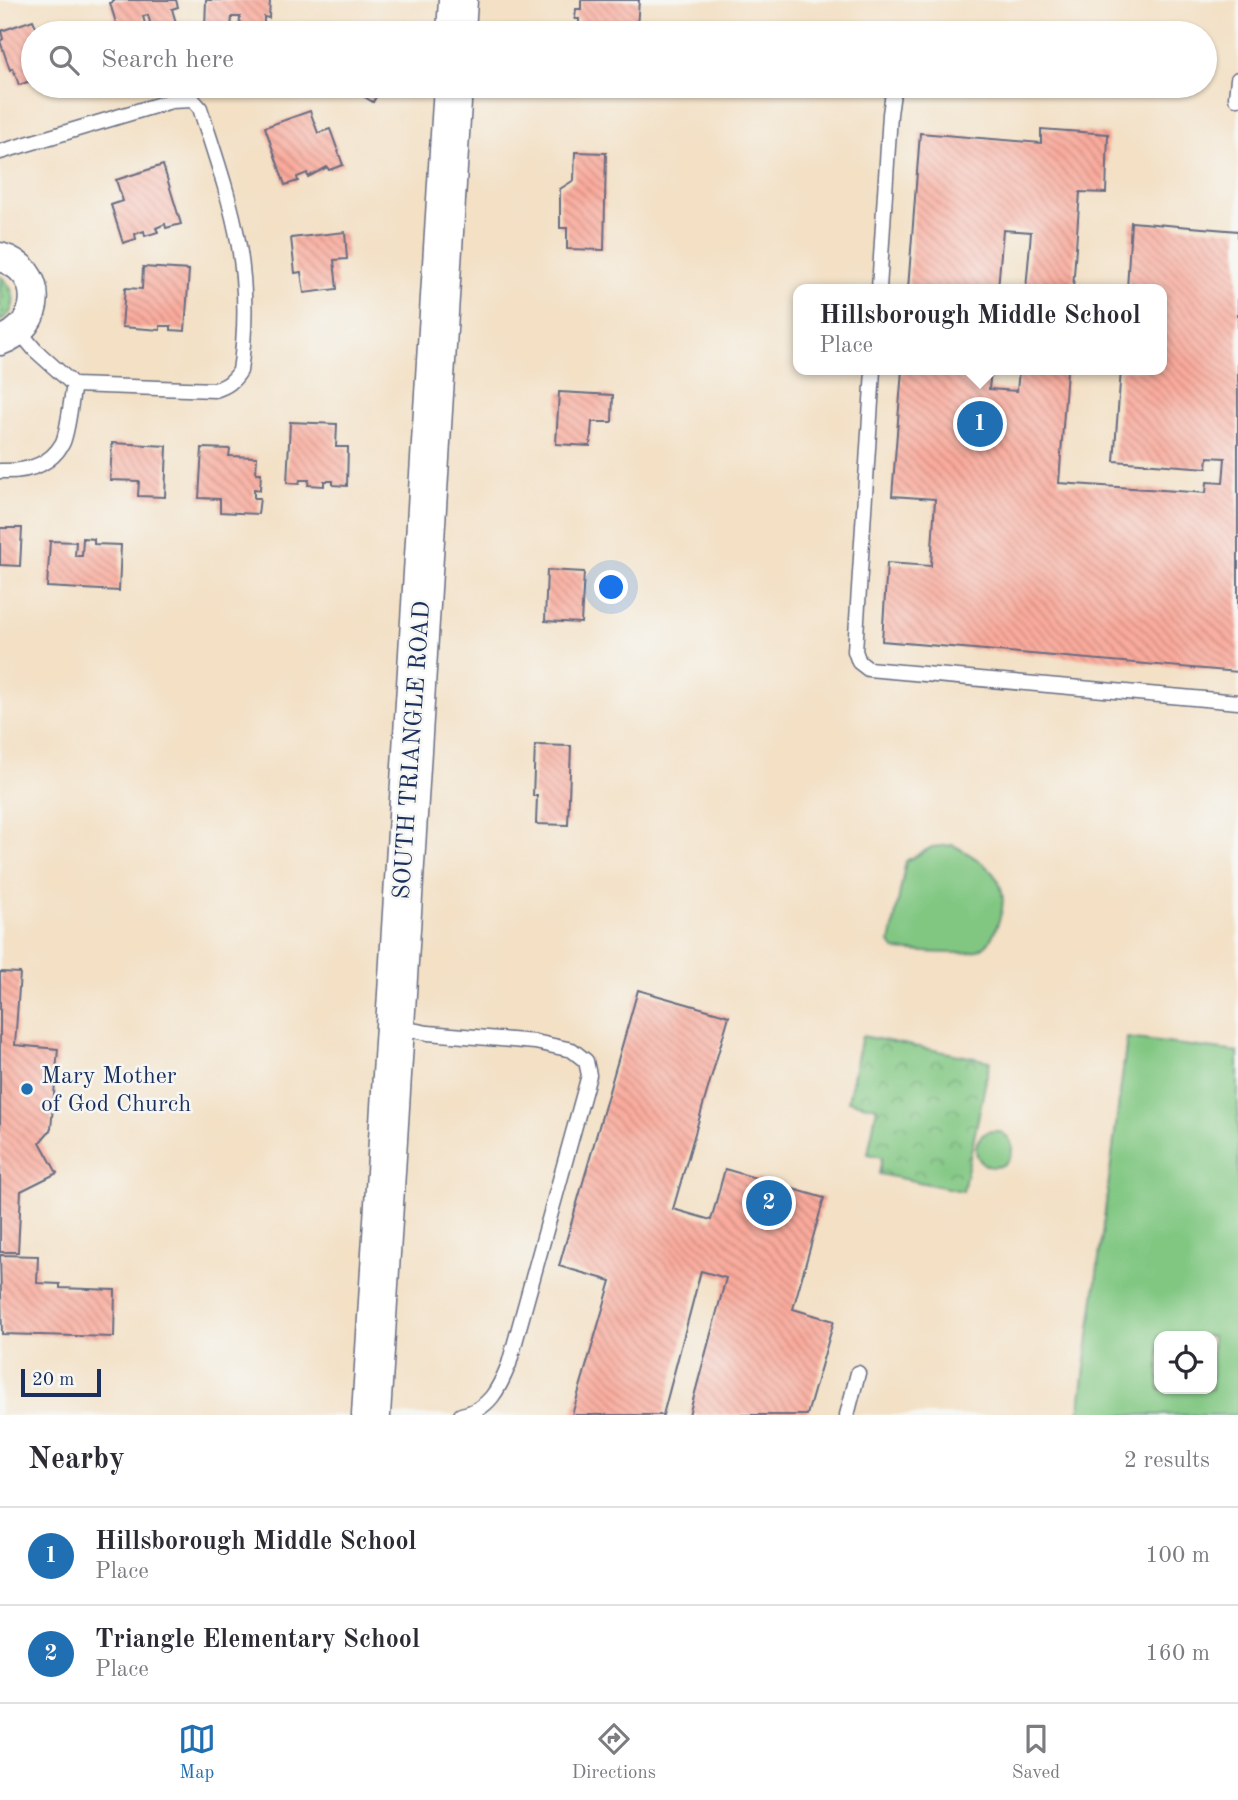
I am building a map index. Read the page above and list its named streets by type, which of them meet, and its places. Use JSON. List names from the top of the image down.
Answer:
{
  "streets": {
    "street": ["SOUTH TRIANGLE ROAD"]
  },
  "places": ["Mary Mother of God Church"],
  "scale_bar": "20 m",
  "page": {
    "search": "Search here",
    "popup": ["Hillsborough Middle School", "Place"],
    "pins": ["1", "2"],
    "scale": "20 m",
    "heading": ["Nearby", "2 results"],
    "list": [
      {
        "mark": "1",
        "name": "Hillsborough Middle School",
        "note": "Place",
        "value": "100 m"
      },
      {
        "mark": "2",
        "name": "Triangle Elementary School",
        "note": "Place",
        "value": "160 m"
      }
    ],
    "nav": ["Map", "Directions", "Saved"]
  }
}
